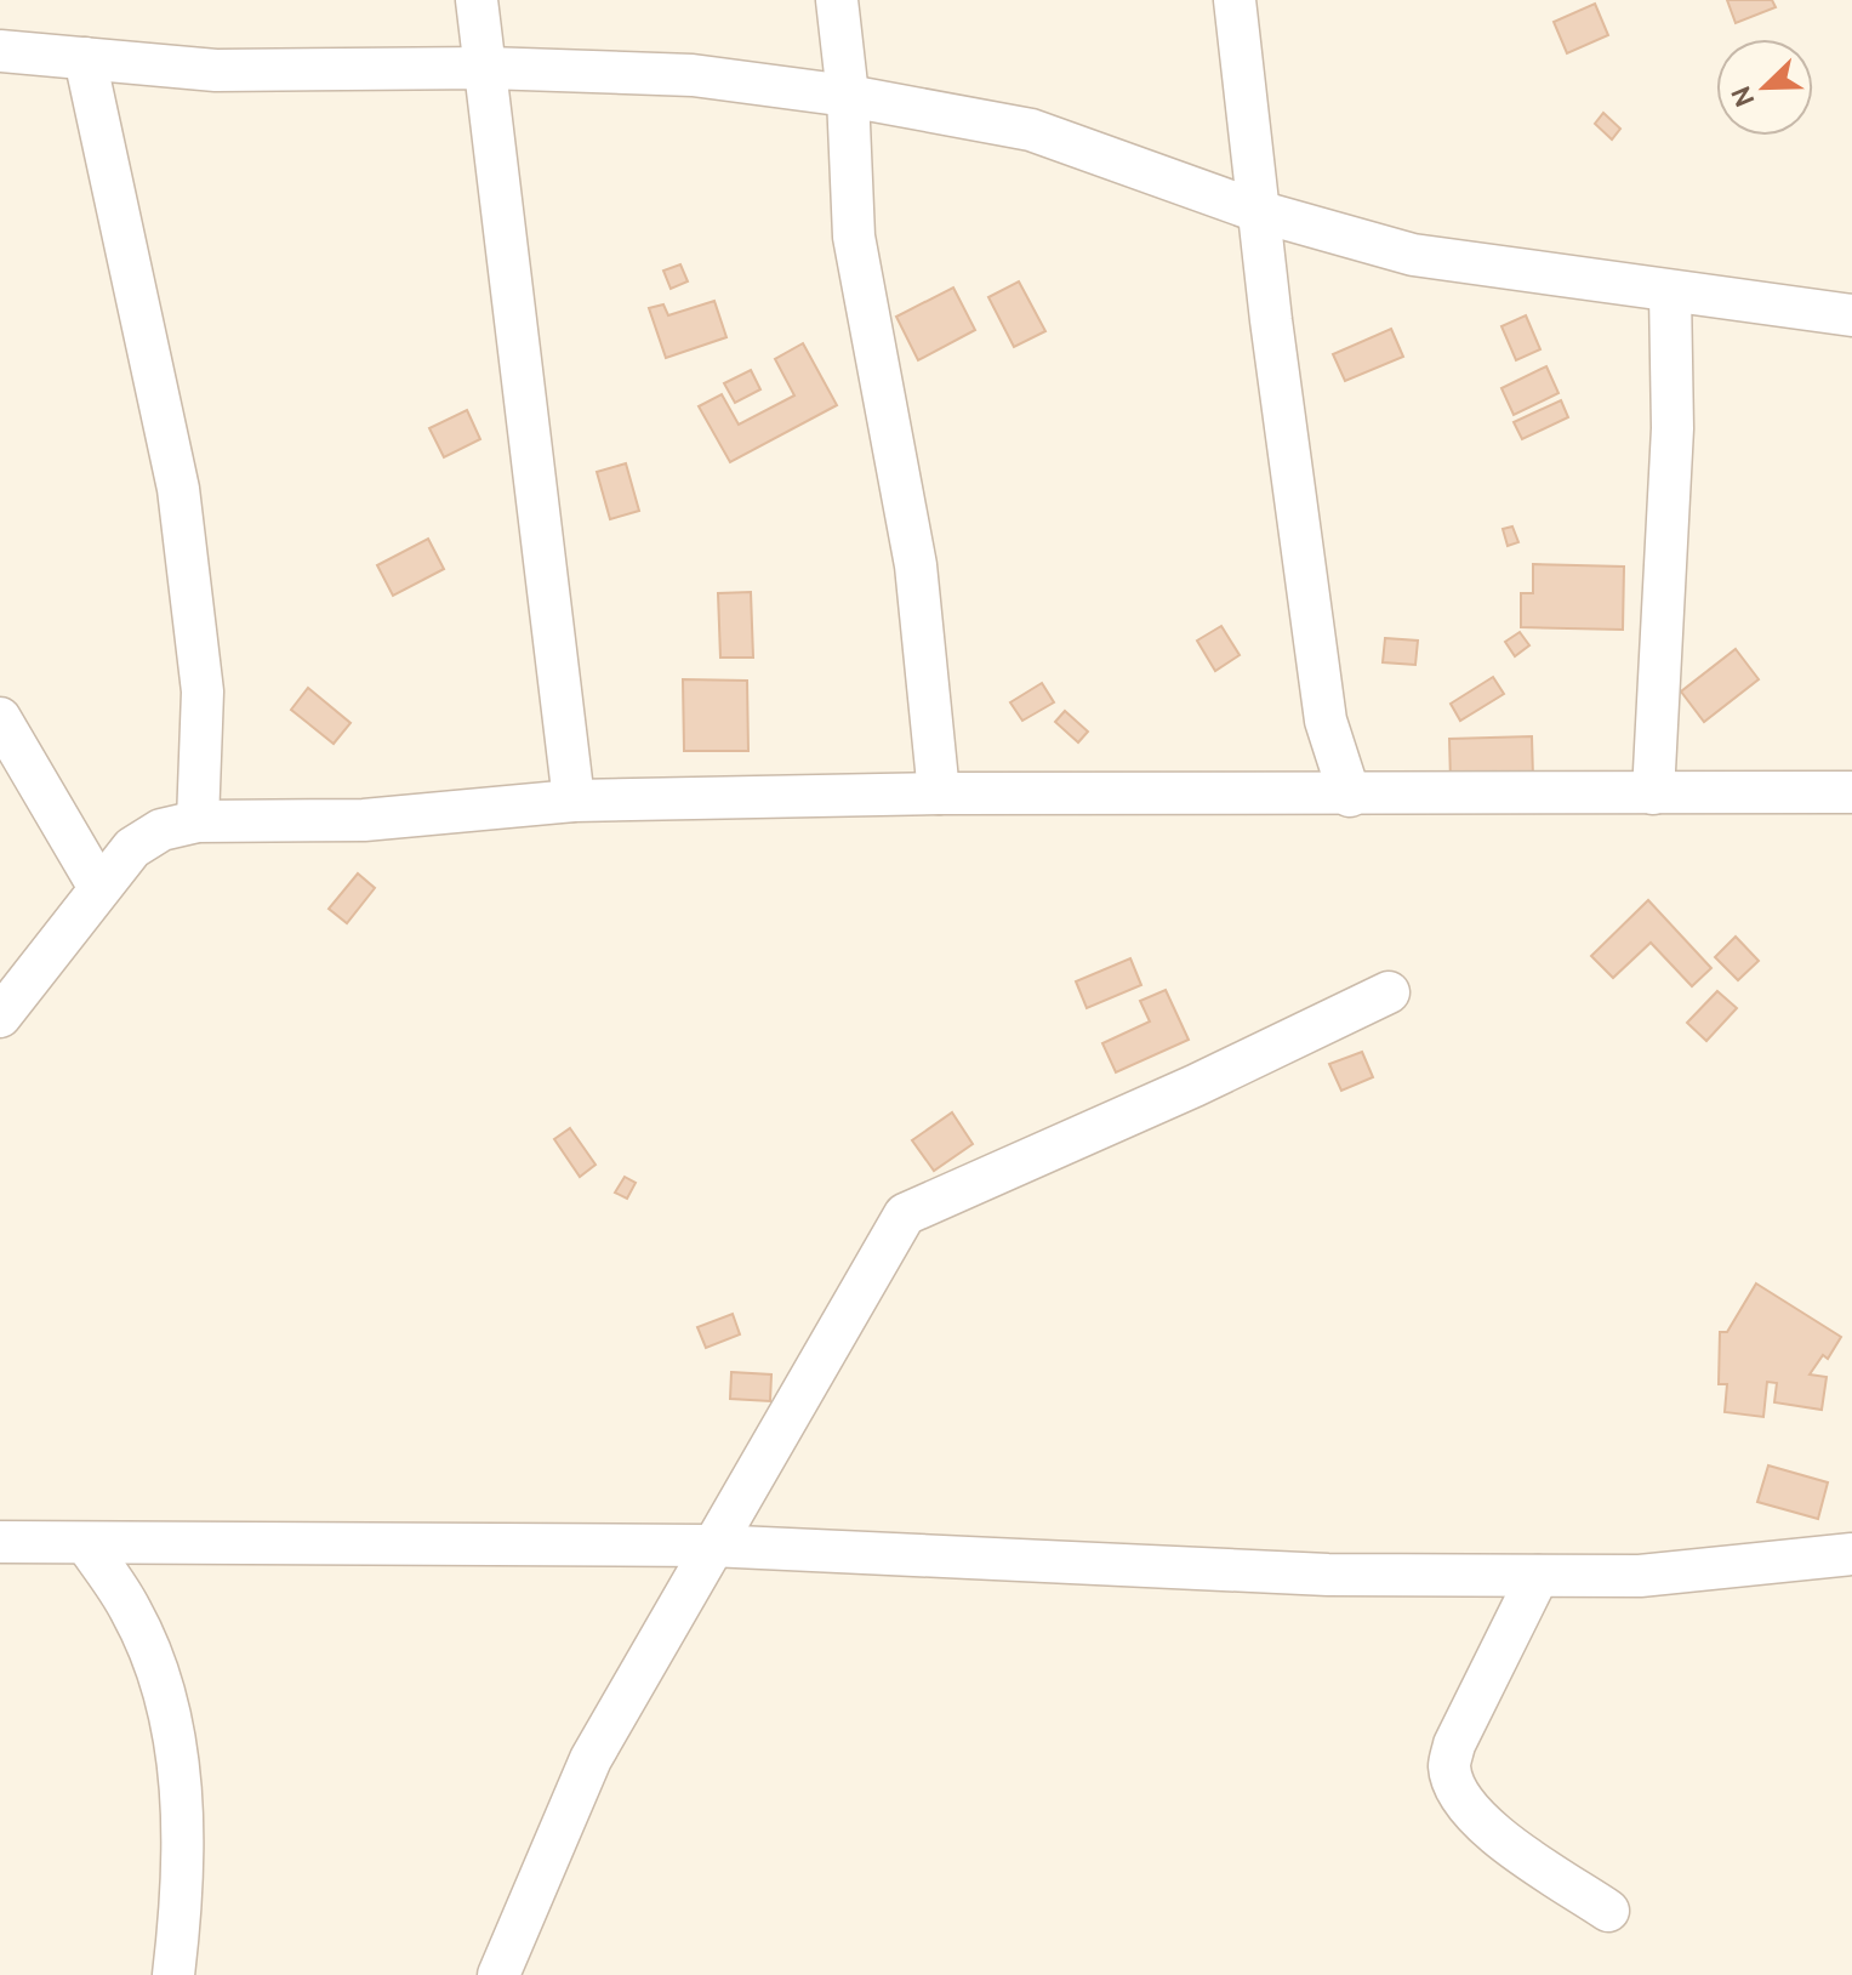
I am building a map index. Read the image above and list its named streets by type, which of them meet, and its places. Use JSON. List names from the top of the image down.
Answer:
{
  "north": "bottom left"
}
